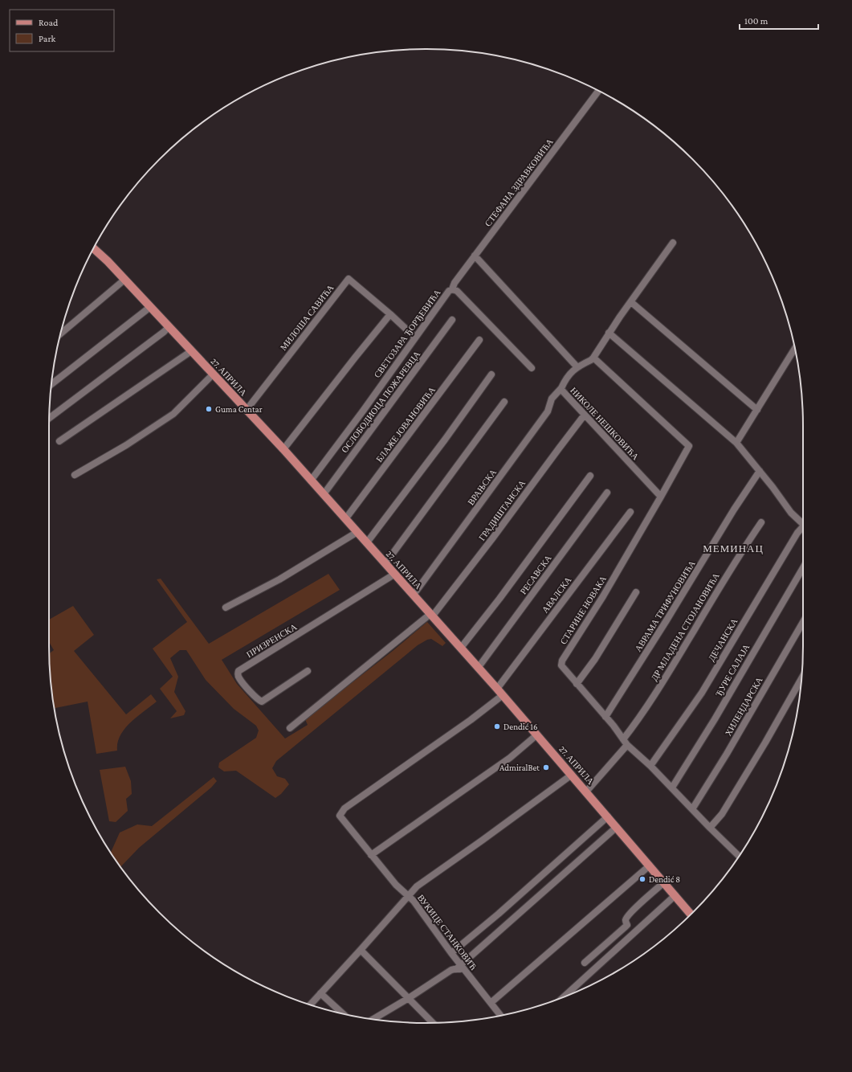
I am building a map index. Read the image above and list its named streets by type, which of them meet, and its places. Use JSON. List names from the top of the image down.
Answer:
{
  "streets": {
    "main road": ["27. АПРИЛА"],
    "street": [
      "СТЕФАНА ЗДРАВКОВИЋА",
      "МИЛОША САВИЋА",
      "СВЕТОЗАРА ЂОРЂЕВИЋА",
      "ОСЛОБОДИОЦА ПОЖАРЕВЦА",
      "НИКОЛЕ НЕШКОВИЋА",
      "БЛАЖЕ ЈОВАНОВИЋА",
      "ВРАЊСКА",
      "ГРАДИШТАНСКА",
      "РЕСАВСКА",
      "АВАЛСКА",
      "АВРАМА ТРИФУНОВИЋА",
      "СТАРИНЕ НОВАКА",
      "ДР МЛАДЕНА СТОЈАНОВИЋА",
      "ДЕЧАНСКА",
      "ПРИЗРЕНСКА",
      "ЂУРЕ САЛАЈА",
      "ХИЛЕНДАРСКА",
      "ВУКИЦЕ СТАНКОВИЋ"
    ]
  },
  "crossings": [
    ["СТЕФАНА ЗДРАВКОВИЋА", "СВЕТОЗАРА ЂОРЂЕВИЋА"],
    ["МИЛОША САВИЋА", "27. АПРИЛА"],
    ["СВЕТОЗАРА ЂОРЂЕВИЋА", "27. АПРИЛА"],
    ["27. АПРИЛА", "ОСЛОБОДИОЦА ПОЖАРЕВЦА"],
    ["27. АПРИЛА", "БЛАЖЕ ЈОВАНОВИЋА"],
    ["27. АПРИЛА", "ВРАЊСКА"],
    ["27. АПРИЛА", "ГРАДИШТАНСКА"],
    ["27. АПРИЛА", "РЕСАВСКА"],
    ["27. АПРИЛА", "АВАЛСКА"],
    ["27. АПРИЛА", "ПРИЗРЕНСКА"],
    ["27. АПРИЛА", "ВУКИЦЕ СТАНКОВИЋ"],
    ["НИКОЛЕ НЕШКОВИЋА", "ВРАЊСКА"],
    ["НИКОЛЕ НЕШКОВИЋА", "ГРАДИШТАНСКА"],
    ["НИКОЛЕ НЕШКОВИЋА", "СТАРИНЕ НОВАКА"],
    ["АВРАМА ТРИФУНОВИЋА", "СТАРИНЕ НОВАКА"],
    ["СТАРИНЕ НОВАКА", "ДР МЛАДЕНА СТОЈАНОВИЋА"],
    ["СТАРИНЕ НОВАКА", "ДЕЧАНСКА"],
    ["СТАРИНЕ НОВАКА", "ЂУРЕ САЛАЈА"],
    ["СТАРИНЕ НОВАКА", "ХИЛЕНДАРСКА"]
  ],
  "districts": ["МЕМИНАЦ"],
  "places": [
    "Guma Centar",
    "Dendić 16",
    "AdmiralBet",
    "Dendić 8"
  ],
  "legend": ["Road", "Park"],
  "scale_bar": "100 m"
}
